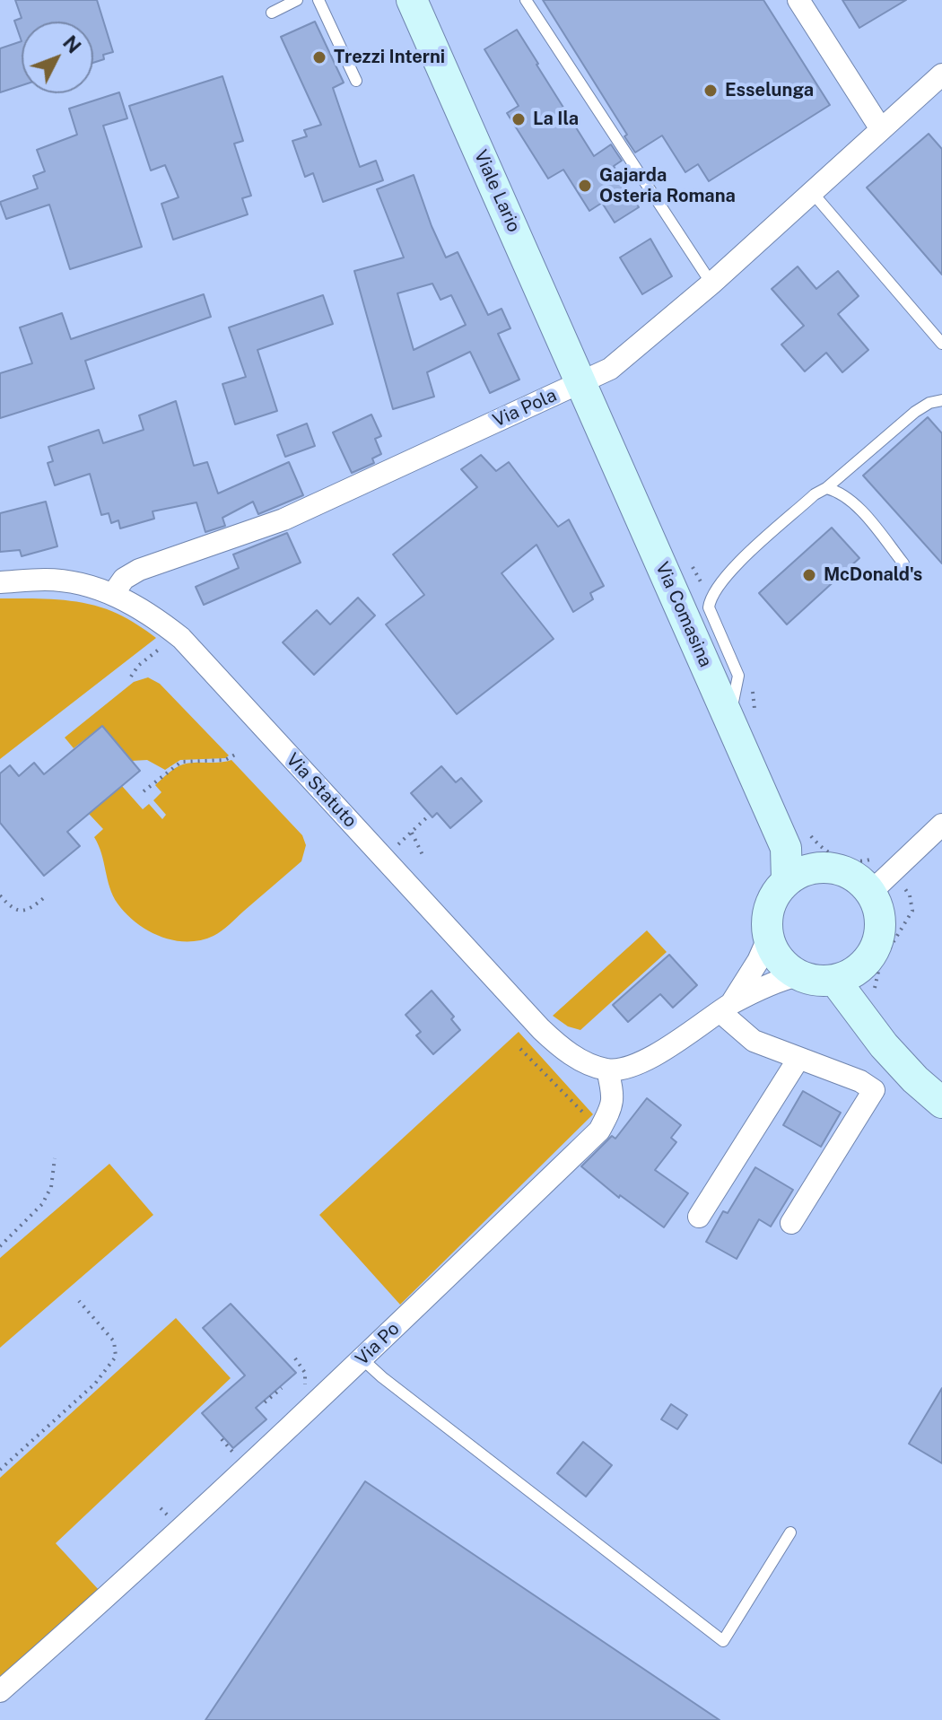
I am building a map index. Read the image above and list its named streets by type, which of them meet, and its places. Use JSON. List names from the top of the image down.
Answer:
{
  "streets": {
    "main road": ["Viale Lario", "Via Comasina"],
    "street": ["Via Pola", "Via Statuto", "Via Po"]
  },
  "crossings": [
    ["Viale Lario", "Via Pola"],
    ["Viale Lario", "Via Comasina"],
    ["Via Pola", "Via Comasina"],
    ["Via Pola", "Via Statuto"],
    ["Via Statuto", "Via Po"]
  ],
  "places": [
    "Trezzi Interni",
    "Esselunga",
    "La Ila",
    "Gajarda Osteria Romana",
    "McDonald's"
  ],
  "north": "top right"
}
